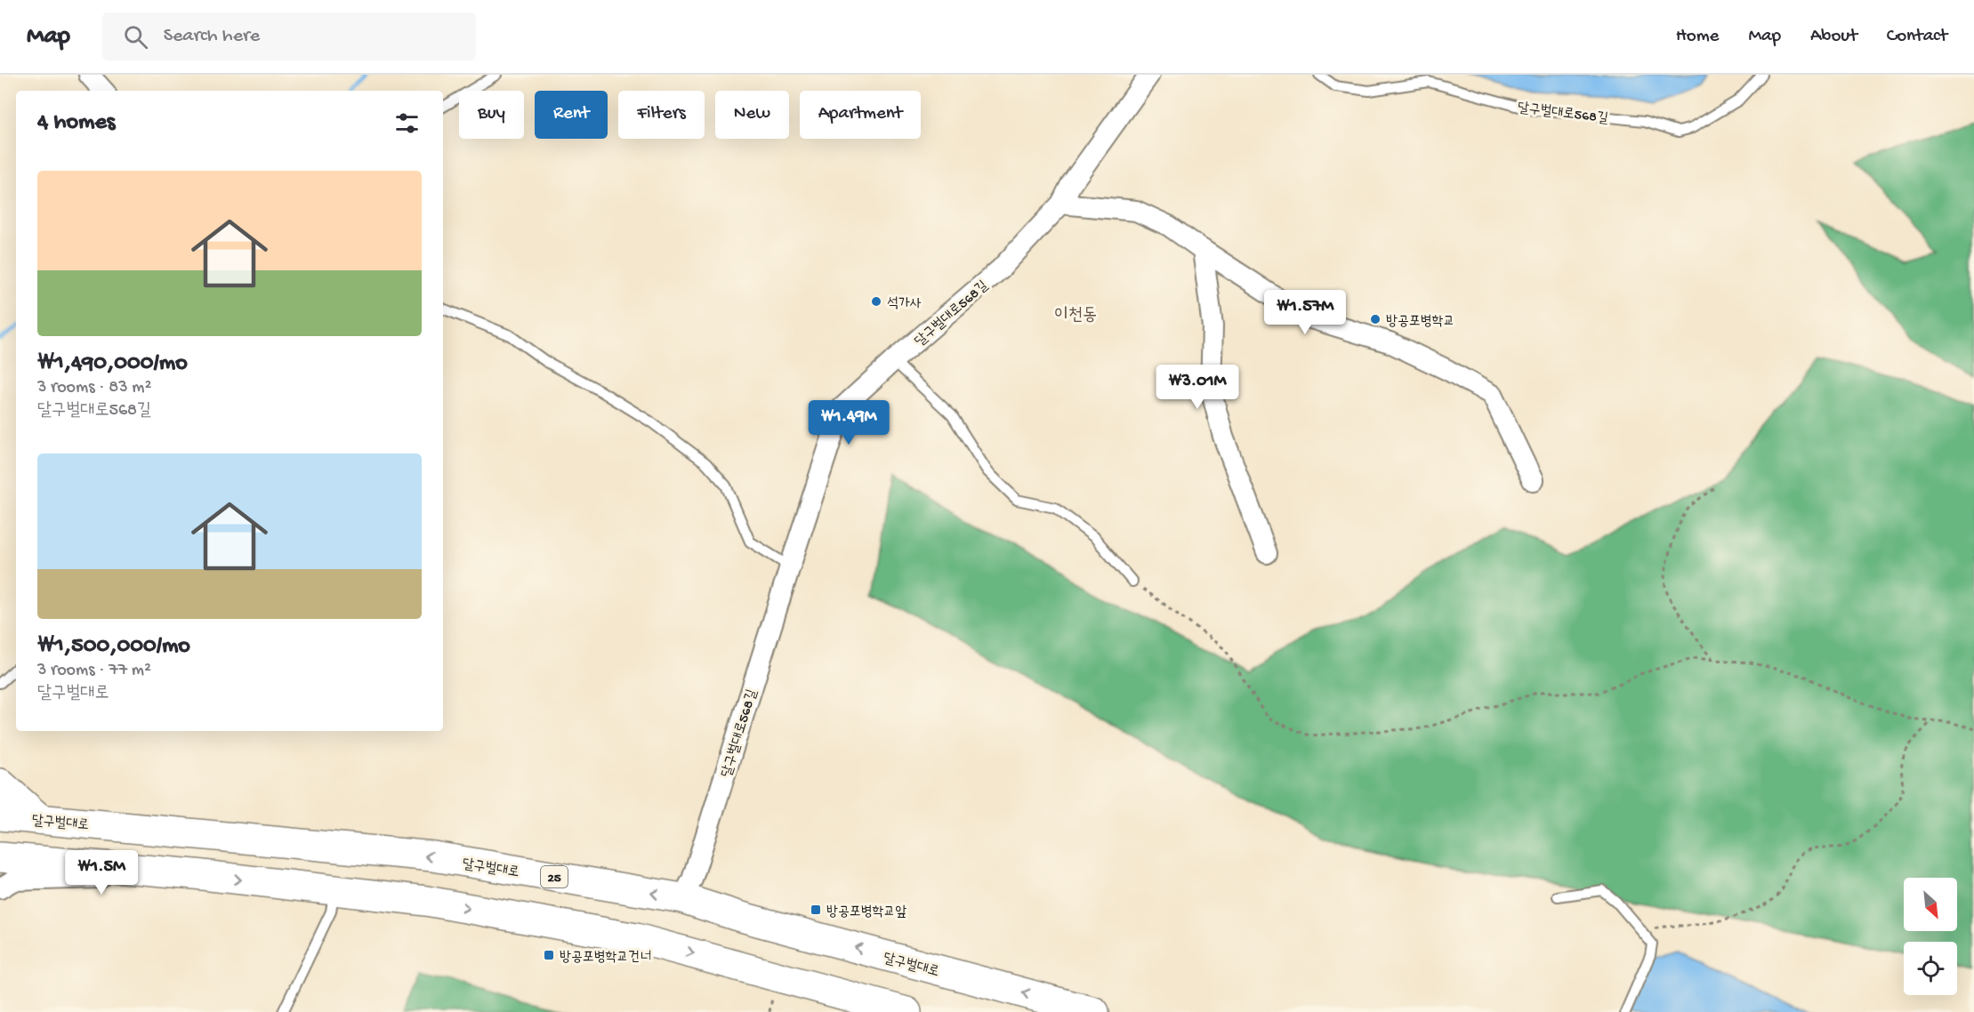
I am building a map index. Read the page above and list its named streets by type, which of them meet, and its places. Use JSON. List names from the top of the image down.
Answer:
{
  "streets": {
    "main road": ["달구벌대로", "25"],
    "street": ["달구벌대로568길"]
  },
  "crossings": [
    ["달구벌대로568길", "달구벌대로"]
  ],
  "districts": ["이천동"],
  "places": {
    "other": ["석가사", "방공포병학교"],
    "transit": ["방공포병학교앞", "방공포병학교건너"]
  },
  "north": "bottom right",
  "page": {
    "header": "Map",
    "search": "Search here",
    "nav": [
      "Home",
      "Map",
      "About",
      "Contact"
    ],
    "chip": [
      "Buy",
      "Rent",
      "Filters",
      "New",
      "Apartment"
    ],
    "heading": "4 homes",
    "list": [
      {
        "name": "₩1,490,000/mo",
        "note": "3 rooms · 83 m² · 달구벌대로568길"
      },
      {
        "name": "₩1,500,000/mo",
        "note": "3 rooms · 77 m² · 달구벌대로"
      }
    ],
    "price": [
      "₩1.57M",
      "₩3.01M",
      "₩1.49M",
      "₩1.5M"
    ]
  }
}
